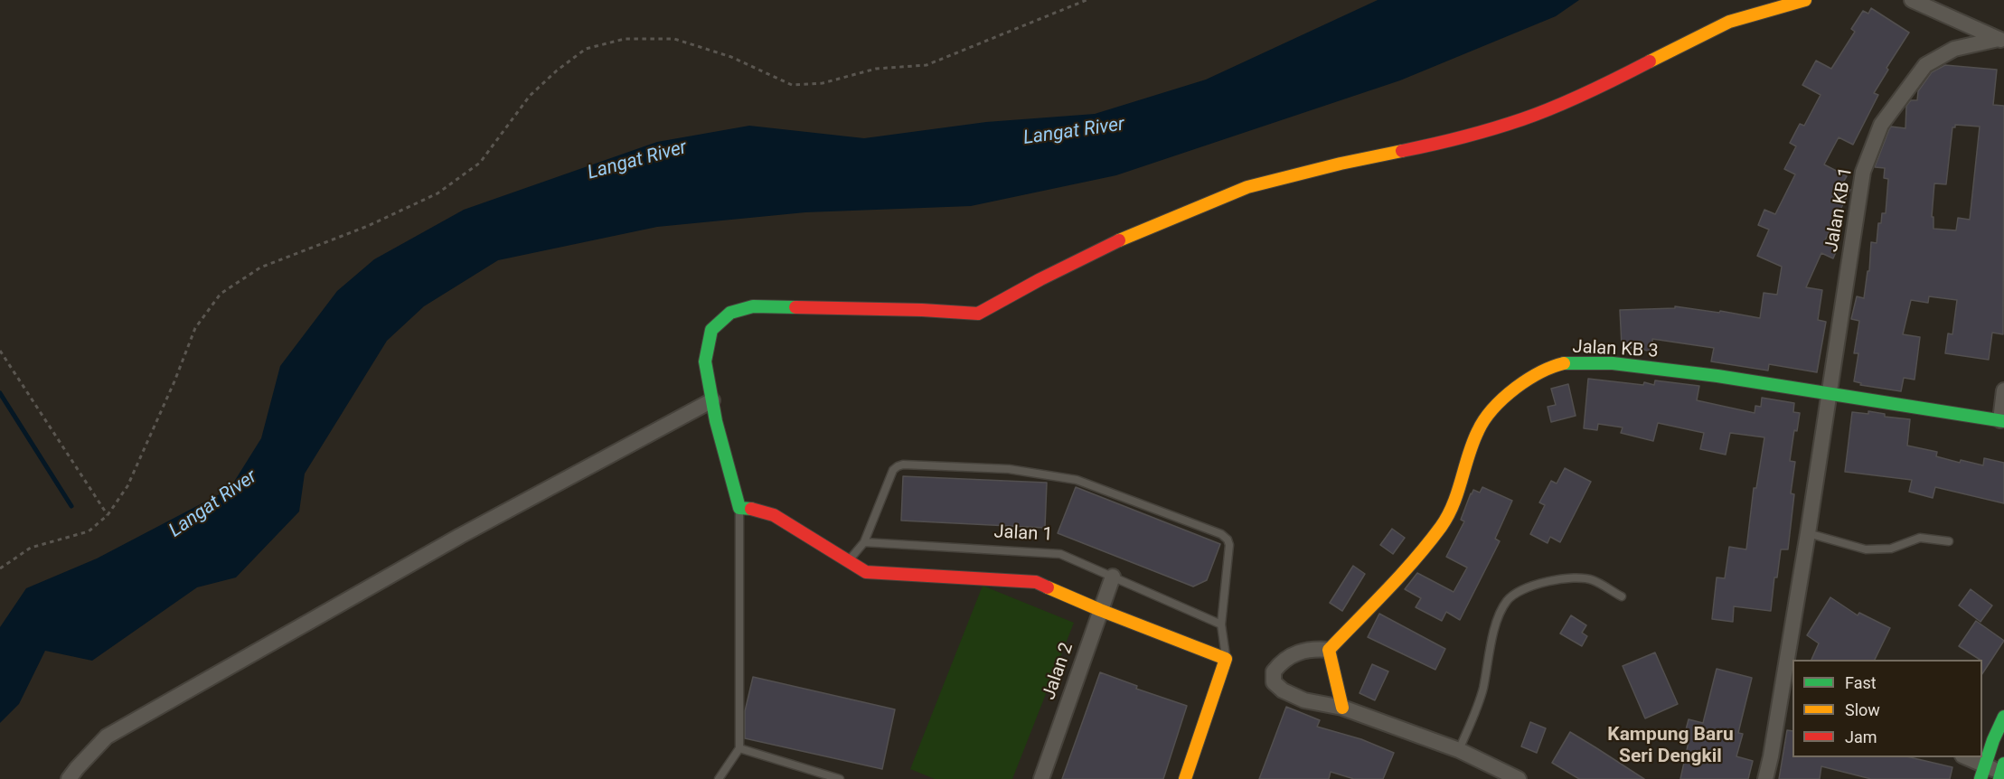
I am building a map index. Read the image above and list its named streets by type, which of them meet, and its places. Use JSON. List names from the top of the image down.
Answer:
{
  "streets": {
    "street": ["Jalan KB 1", "Jalan KB 3", "Jalan 2"],
    "lane": ["Jalan 1"]
  },
  "crossings": [
    ["Jalan KB 1", "Jalan KB 3"],
    ["Jalan 1", "Jalan 2"]
  ],
  "districts": ["Kampung Baru Seri Dengkil"],
  "water": ["Langat River"],
  "legend": ["Fast", "Slow", "Jam"]
}
